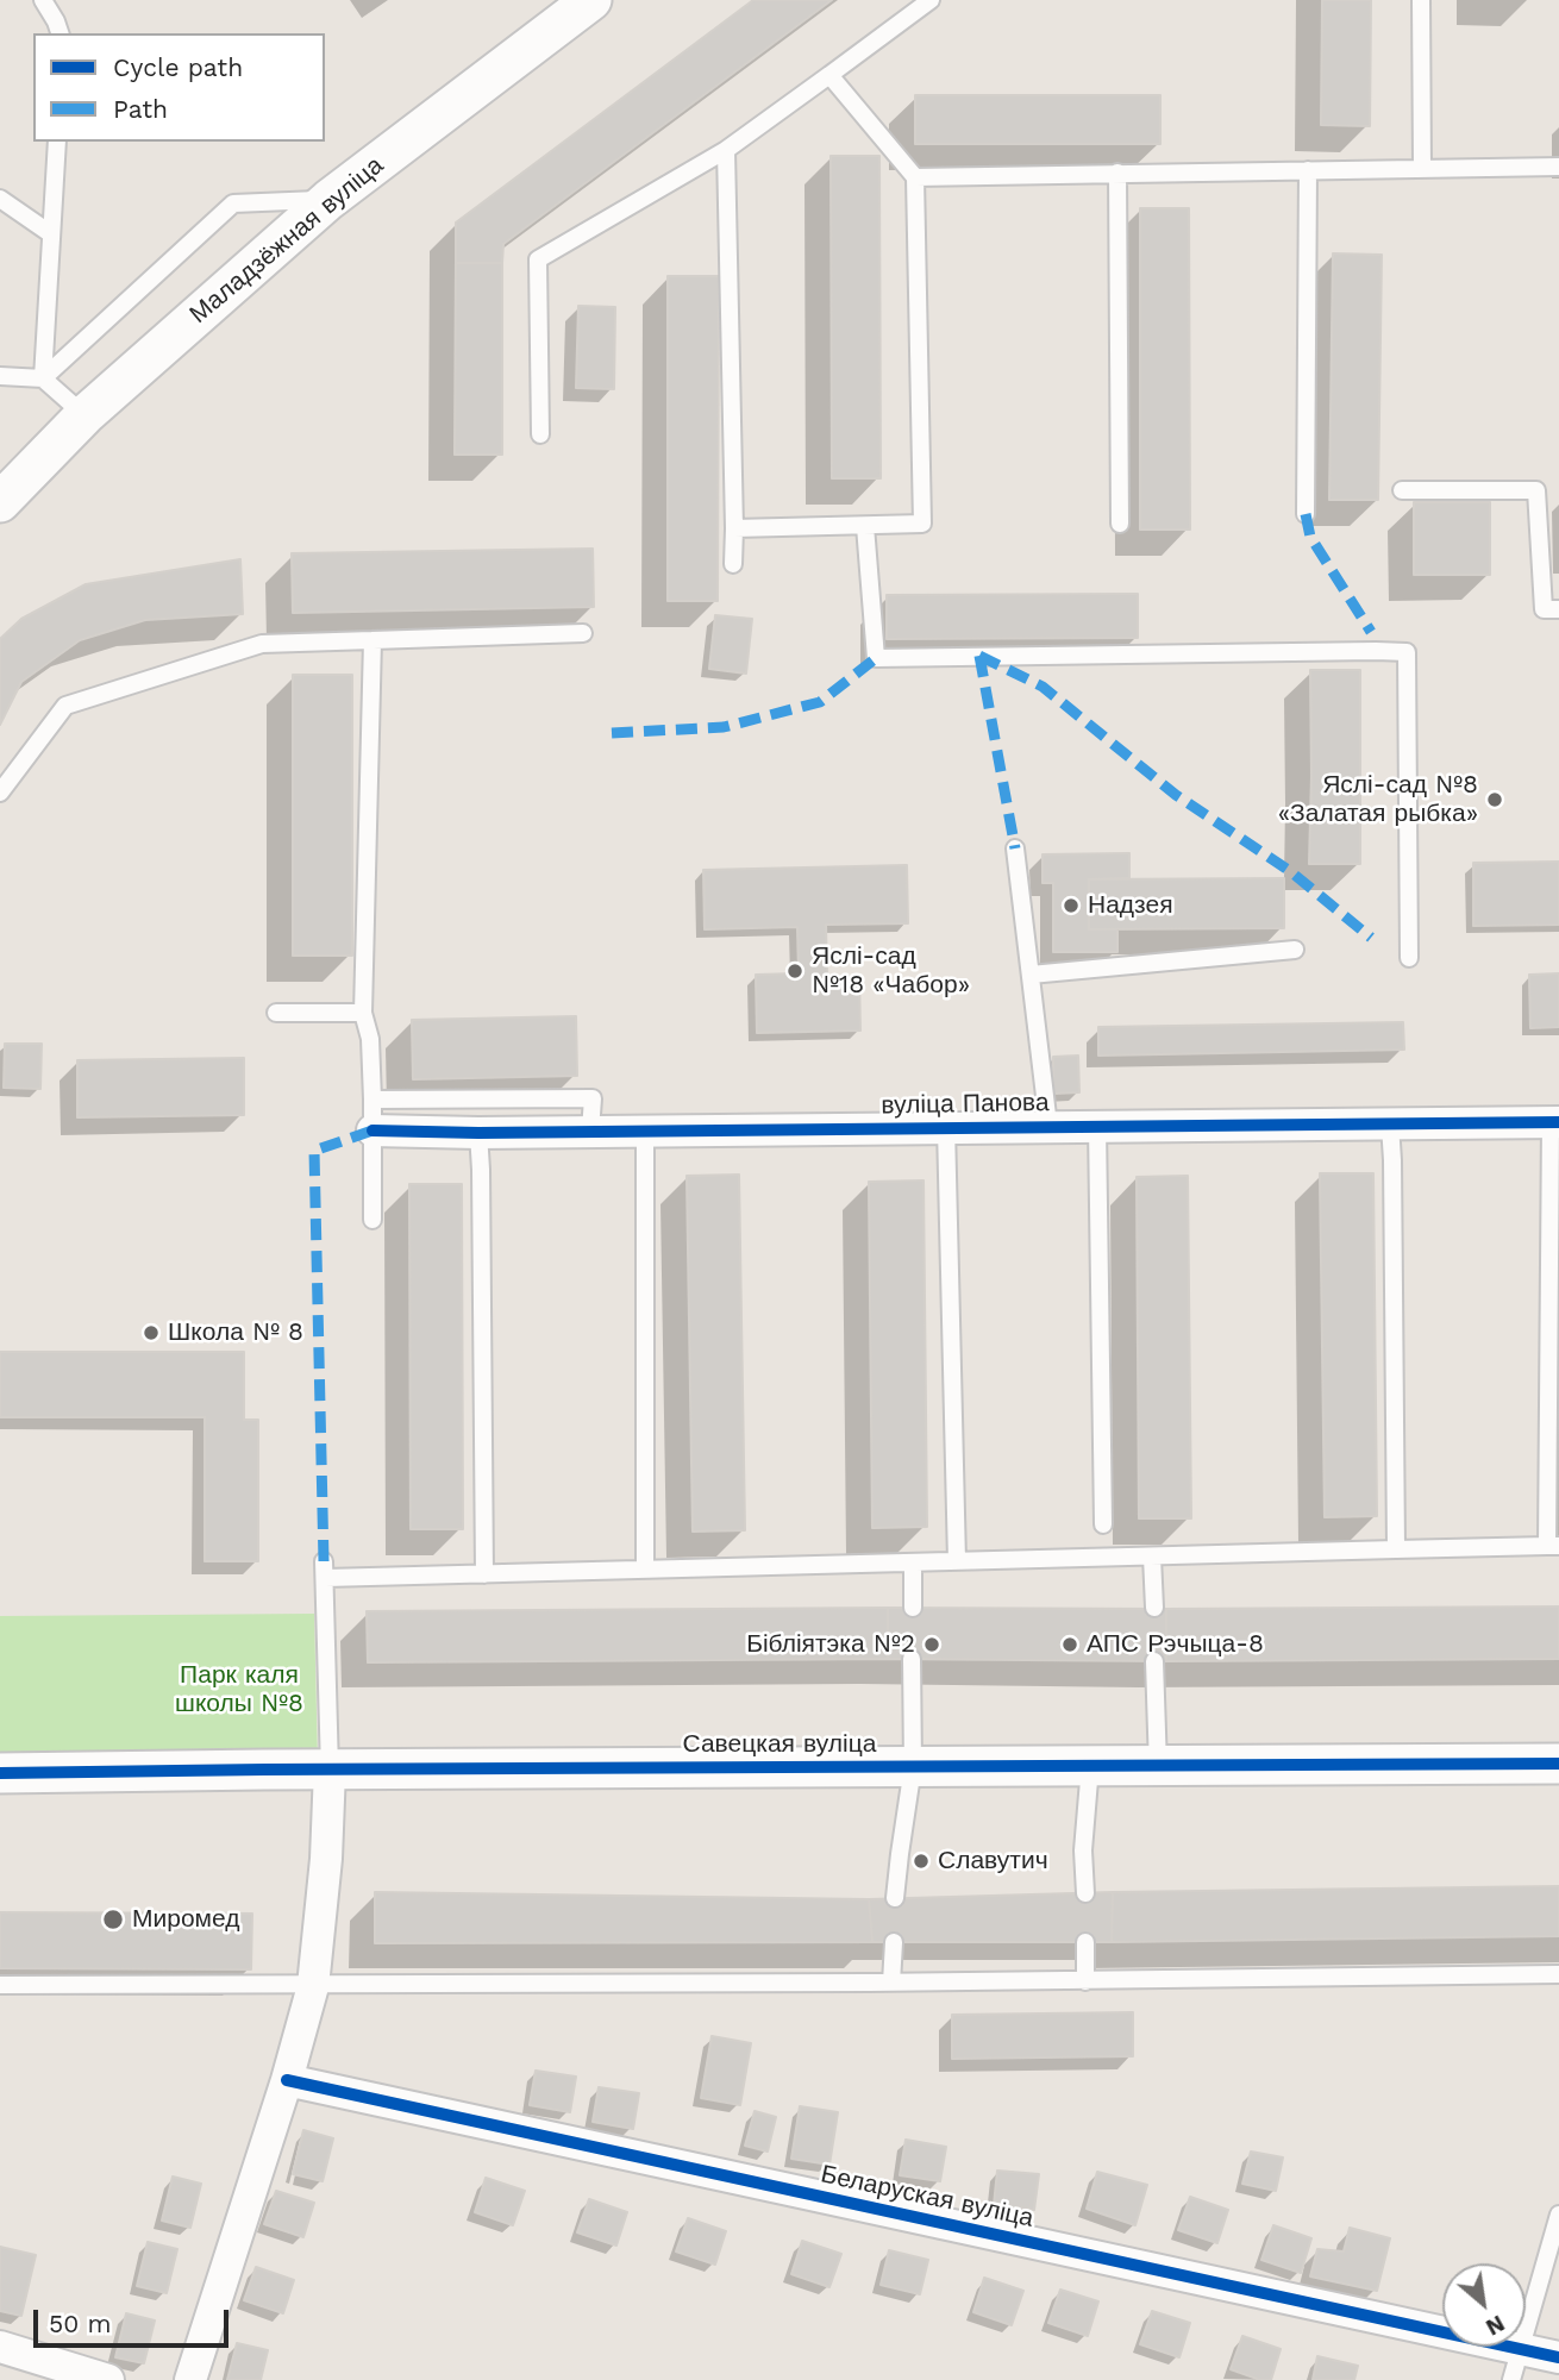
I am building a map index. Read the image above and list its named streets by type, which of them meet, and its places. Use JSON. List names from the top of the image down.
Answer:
{
  "streets": {
    "street": [
      "Маладзёжная вуліца",
      "вуліца Панова",
      "Савецкая вуліца",
      "Беларуская вуліца"
    ]
  },
  "parks": ["Парк каля школы №8"],
  "places": [
    "Яслі-сад №8 «Залатая рыбка»",
    "Надзея",
    "Яслі-сад №18 «Чабор»",
    "Школа № 8",
    "Бібліятэка №2",
    "АПС Рэчыца-8",
    "Славутич",
    "Миромед"
  ],
  "legend": ["Cycle path", "Path"],
  "scale_bar": "50 m",
  "north": "bottom right"
}
